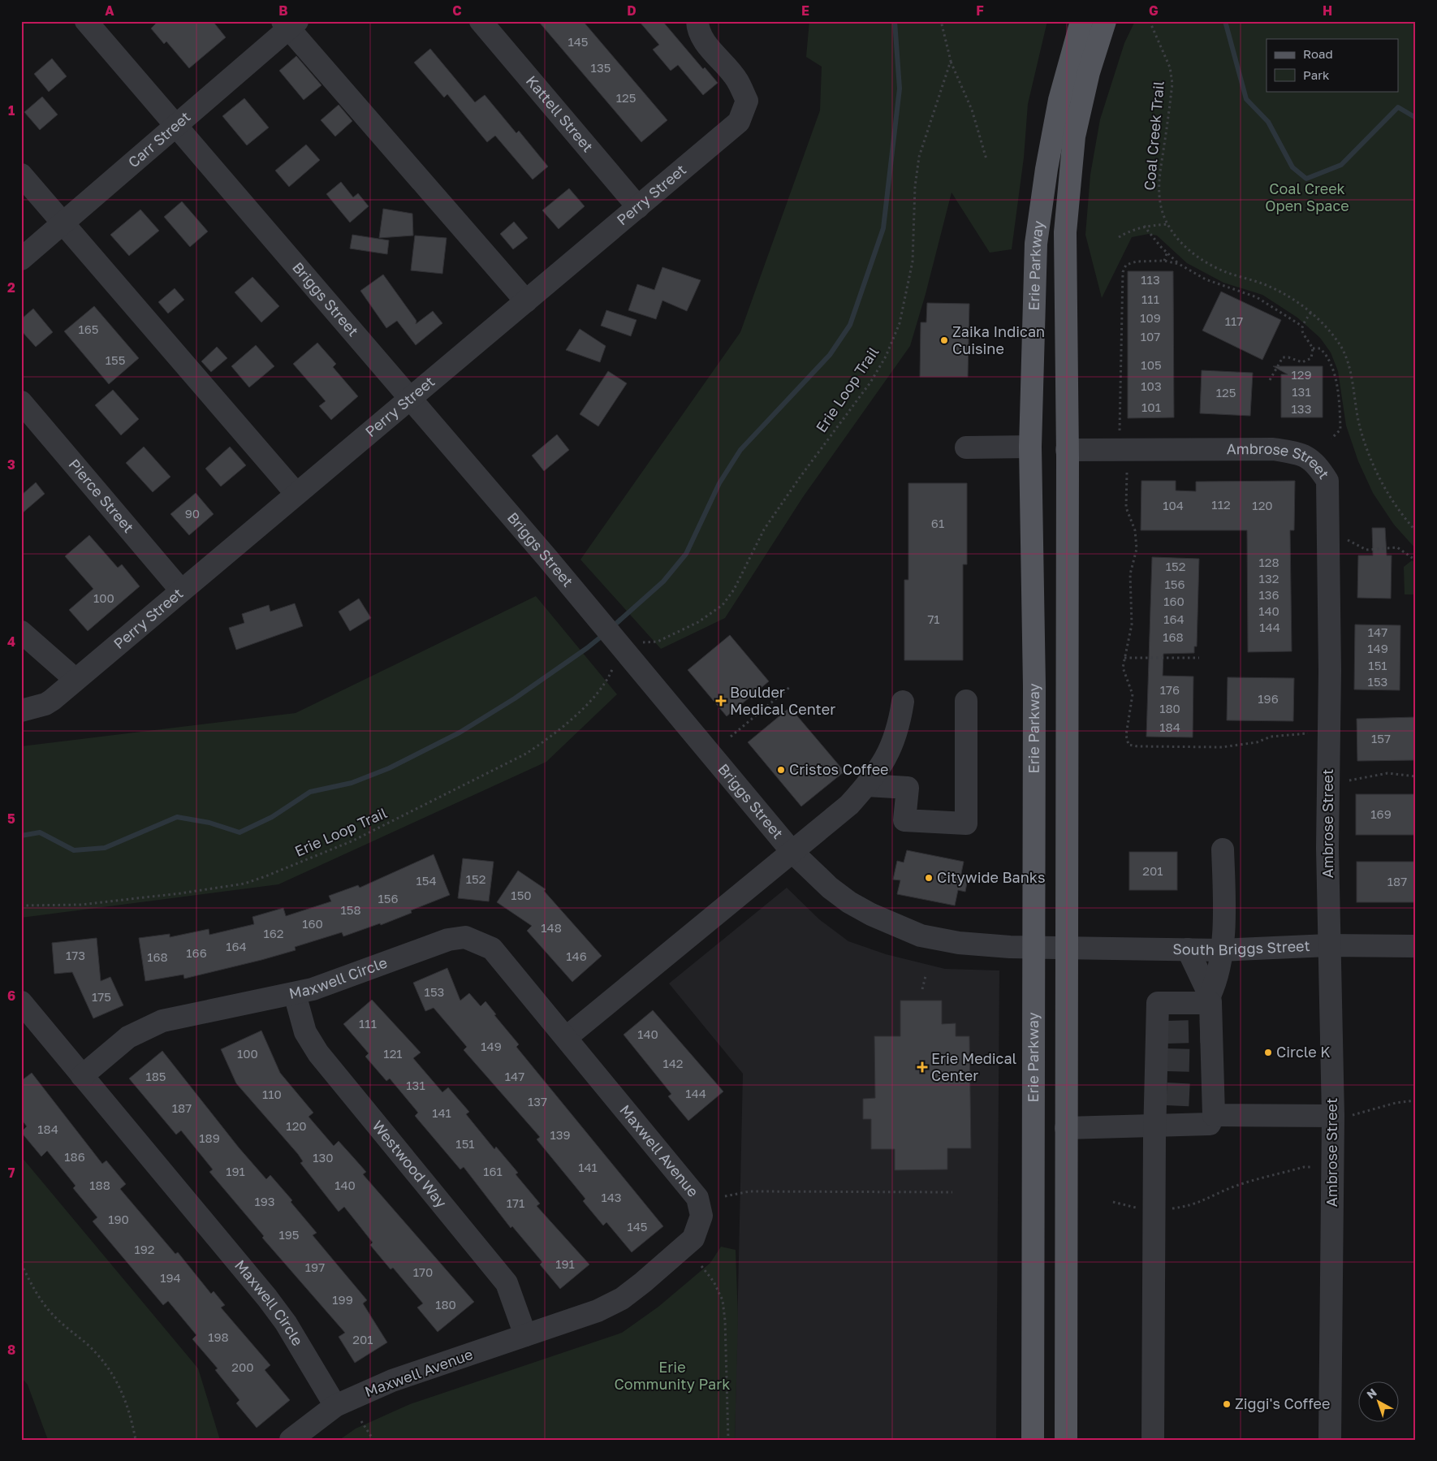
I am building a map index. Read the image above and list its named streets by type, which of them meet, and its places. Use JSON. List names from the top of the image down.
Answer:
{
  "streets": {
    "main road": ["Erie Parkway"],
    "street": [
      "Kattell Street",
      "Carr Street",
      "Perry Street",
      "Briggs Street",
      "Ambrose Street",
      "Pierce Street",
      "South Briggs Street",
      "Maxwell Circle",
      "Maxwell Avenue",
      "Westwood Way"
    ],
    "path": ["Coal Creek Trail", "Erie Loop Trail"]
  },
  "crossings": [
    ["Kattell Street", "Perry Street"],
    ["Carr Street", "Briggs Street"],
    ["Perry Street", "Briggs Street"],
    ["Perry Street", "Pierce Street"],
    ["Erie Parkway", "Briggs Street"],
    ["Erie Parkway", "Ambrose Street"],
    ["Erie Parkway", "South Briggs Street"],
    ["Briggs Street", "Erie Loop Trail"],
    ["Briggs Street", "South Briggs Street"],
    ["Ambrose Street", "South Briggs Street"],
    ["Maxwell Circle", "Maxwell Avenue"],
    ["Maxwell Circle", "Westwood Way"],
    ["Maxwell Avenue", "Westwood Way"]
  ],
  "parks": ["Coal Creek Open Space", "Erie Community Park"],
  "places": {
    "other": [
      "Zaika Indican Cuisine",
      "Cristos Coffee",
      "Citywide Banks",
      "Circle K",
      "Ziggi's Coffee"
    ],
    "health": ["Boulder Medical Center", "Erie Medical Center"]
  },
  "house_numbers": [
    "145",
    "135",
    "125",
    "113",
    "111",
    "109",
    "117",
    "165",
    "107",
    "155",
    "105",
    "129",
    "103",
    "131",
    "125",
    "101",
    "133",
    "112",
    "104",
    "120",
    "90",
    "61",
    "128",
    "152",
    "132",
    "156",
    "136",
    "100",
    "160",
    "140",
    "71",
    "164",
    "144",
    "147",
    "168",
    "149",
    "151",
    "153",
    "176",
    "196",
    "180",
    "184",
    "157",
    "169",
    "201",
    "152",
    "154",
    "187",
    "150",
    "156",
    "158",
    "160",
    "148",
    "162",
    "164",
    "166",
    "173",
    "146",
    "168",
    "153",
    "175",
    "111",
    "140",
    "149",
    "100",
    "121",
    "142",
    "185",
    "147",
    "131",
    "144",
    "110",
    "137",
    "187",
    "141",
    "120",
    "184",
    "139",
    "189",
    "151",
    "186",
    "130",
    "141",
    "191",
    "161",
    "188",
    "140",
    "143",
    "193",
    "171",
    "190",
    "145",
    "195",
    "192",
    "191",
    "197",
    "170",
    "194",
    "199",
    "180",
    "198",
    "201",
    "200"
  ],
  "legend": ["Road", "Park"],
  "north": "top left",
  "grid": {
    "columns": [
      "A",
      "B",
      "C",
      "D",
      "E",
      "F",
      "G",
      "H"
    ],
    "rows": [
      "1",
      "2",
      "3",
      "4",
      "5",
      "6",
      "7",
      "8"
    ]
  }
}
